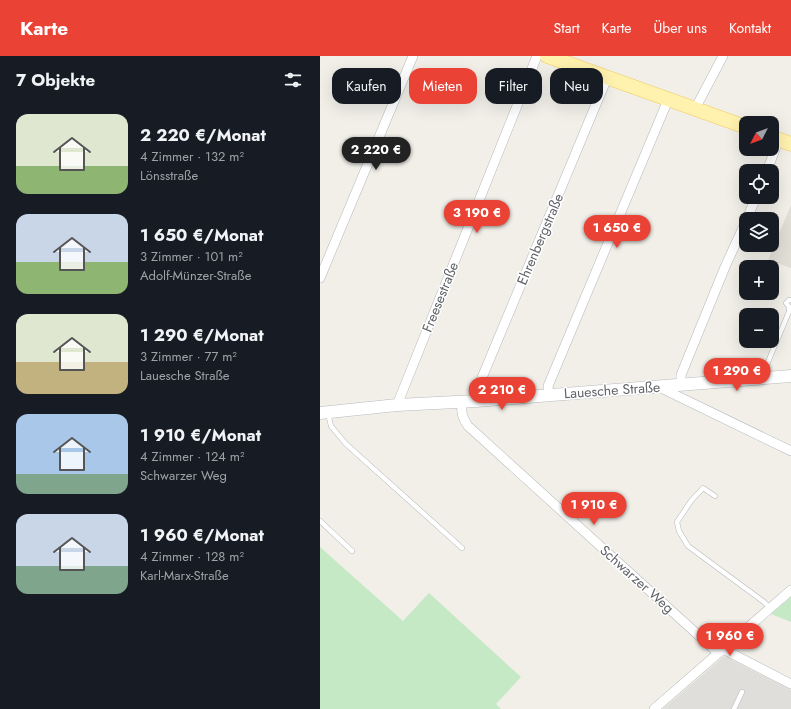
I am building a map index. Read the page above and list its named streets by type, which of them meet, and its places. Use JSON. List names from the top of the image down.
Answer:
{
  "streets": {
    "street": [
      "Ehrenbergstraße",
      "Freesestraße",
      "Lauesche Straße",
      "Schwarzer Weg"
    ]
  },
  "crossings": [
    ["Ehrenbergstraße", "Lauesche Straße"],
    ["Freesestraße", "Lauesche Straße"],
    ["Lauesche Straße", "Schwarzer Weg"]
  ],
  "north": "bottom left",
  "page": {
    "header": "Karte",
    "nav": [
      "Start",
      "Karte",
      "Über uns",
      "Kontakt"
    ],
    "heading": "7 Objekte",
    "chip": [
      "Kaufen",
      "Mieten",
      "Filter",
      "Neu"
    ],
    "list": [
      {
        "name": "2 220 €/Monat",
        "note": "4 Zimmer · 132 m² · Lönsstraße"
      },
      {
        "name": "1 650 €/Monat",
        "note": "3 Zimmer · 101 m² · Adolf-Münzer-Straße"
      },
      {
        "name": "1 290 €/Monat",
        "note": "3 Zimmer · 77 m² · Lauesche Straße"
      },
      {
        "name": "1 910 €/Monat",
        "note": "4 Zimmer · 124 m² · Schwarzer Weg"
      },
      {
        "name": "1 960 €/Monat",
        "note": "4 Zimmer · 128 m² · Karl-Marx-Straße"
      }
    ],
    "map_buttons": ["+", "−"],
    "price": [
      "2 220 €",
      "3 190 €",
      "1 650 €",
      "1 290 €",
      "2 210 €",
      "1 910 €",
      "1 960 €"
    ]
  }
}
